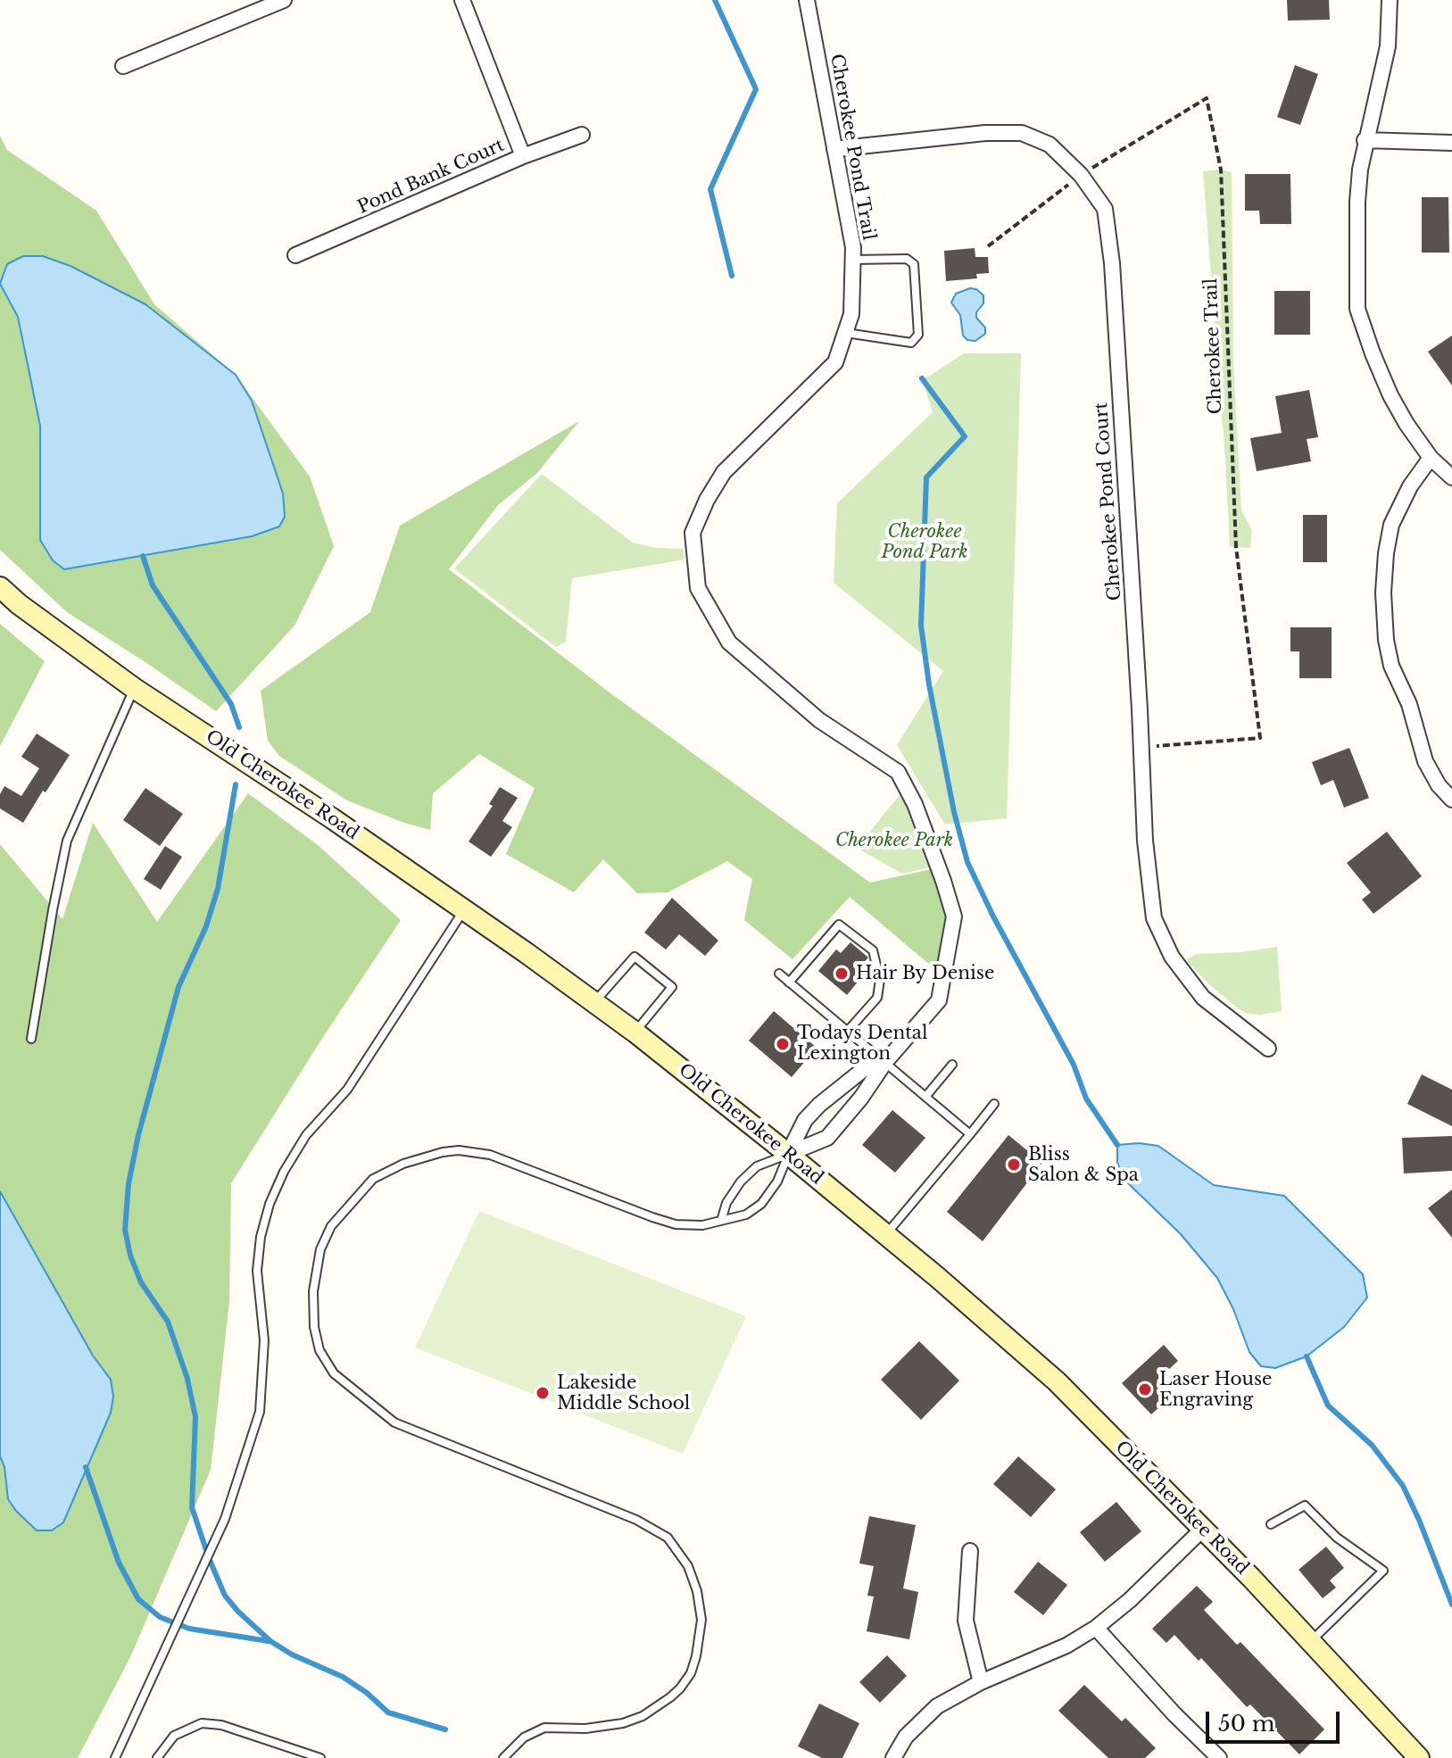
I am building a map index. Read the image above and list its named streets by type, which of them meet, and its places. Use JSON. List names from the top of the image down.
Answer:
{
  "streets": {
    "street": [
      "Cherokee Pond Trail",
      "Pond Bank Court",
      "Cherokee Pond Court",
      "Old Cherokee Road"
    ],
    "path": ["Cherokee Trail"]
  },
  "crossings": [
    ["Cherokee Pond Trail", "Cherokee Pond Court"],
    ["Cherokee Pond Trail", "Old Cherokee Road"],
    ["Cherokee Trail", "Cherokee Pond Court"]
  ],
  "parks": ["Cherokee Pond Park", "Cherokee Park"],
  "places": [
    "Hair By Denise",
    "Todays Dental Lexington",
    "Bliss Salon & Spa",
    "Laser House Engraving",
    "Lakeside Middle School"
  ],
  "scale_bar": "50 m"
}
